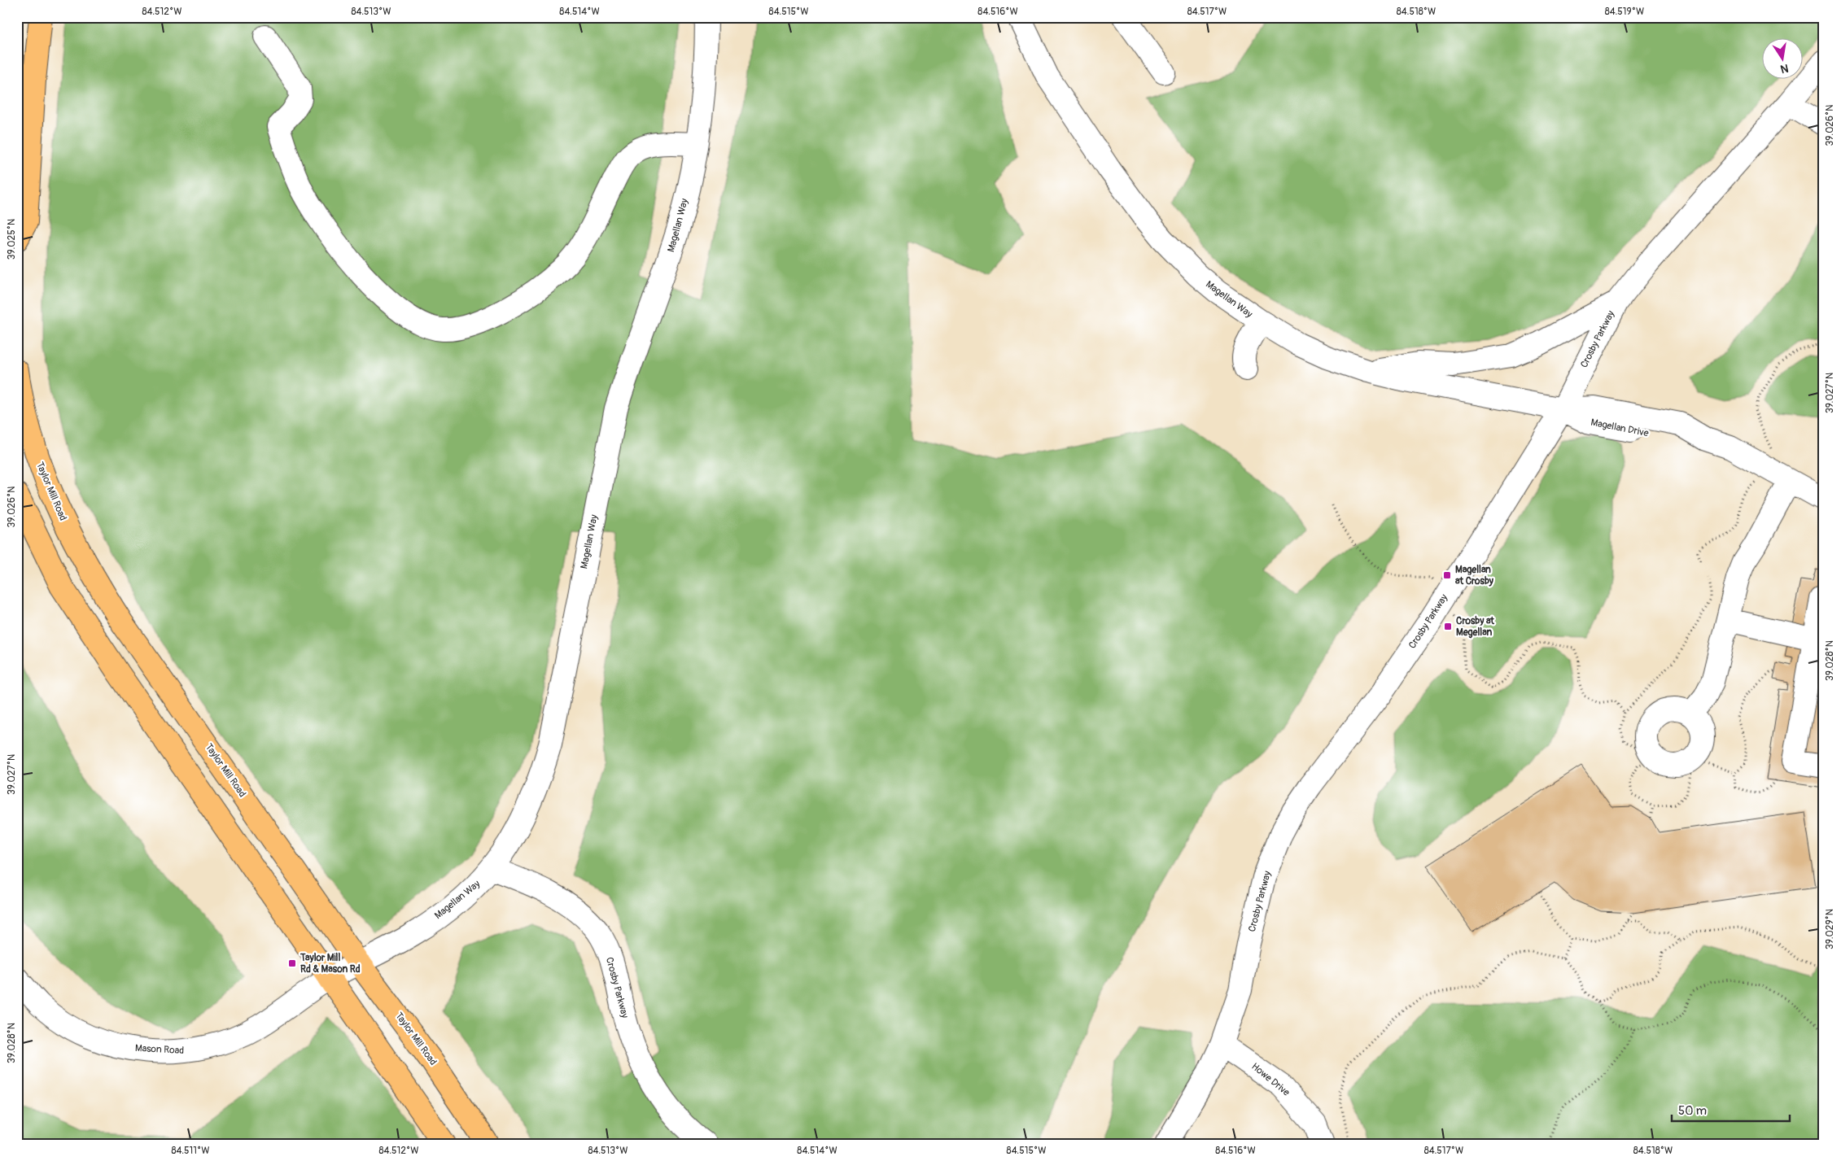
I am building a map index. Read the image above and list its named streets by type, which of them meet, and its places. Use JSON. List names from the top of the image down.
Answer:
{
  "streets": {
    "main road": ["Taylor Mill Road"],
    "street": [
      "Magellan Way",
      "Crosby Parkway",
      "Magellan Drive",
      "Mason Road",
      "Howe Drive"
    ]
  },
  "crossings": [
    ["Magellan Way", "Crosby Parkway"],
    ["Magellan Way", "Magellan Drive"],
    ["Magellan Way", "Taylor Mill Road"],
    ["Magellan Way", "Mason Road"],
    ["Crosby Parkway", "Magellan Drive"],
    ["Crosby Parkway", "Howe Drive"]
  ],
  "places": {
    "transit": ["Magellan at Crosby", "Crosby at Megellan", "Taylor Mill Rd & Mason Rd"]
  },
  "scale_bar": "50 m",
  "north": "bottom",
  "coordinates": [
    "84.512°W",
    "84.513°W",
    "84.514°W",
    "84.515°W",
    "84.516°W",
    "84.517°W",
    "84.518°W",
    "84.519°W",
    "39.026°N",
    "39.025°N",
    "39.027°N",
    "39.028°N",
    "39.029°N",
    "84.511°W"
  ]
}
